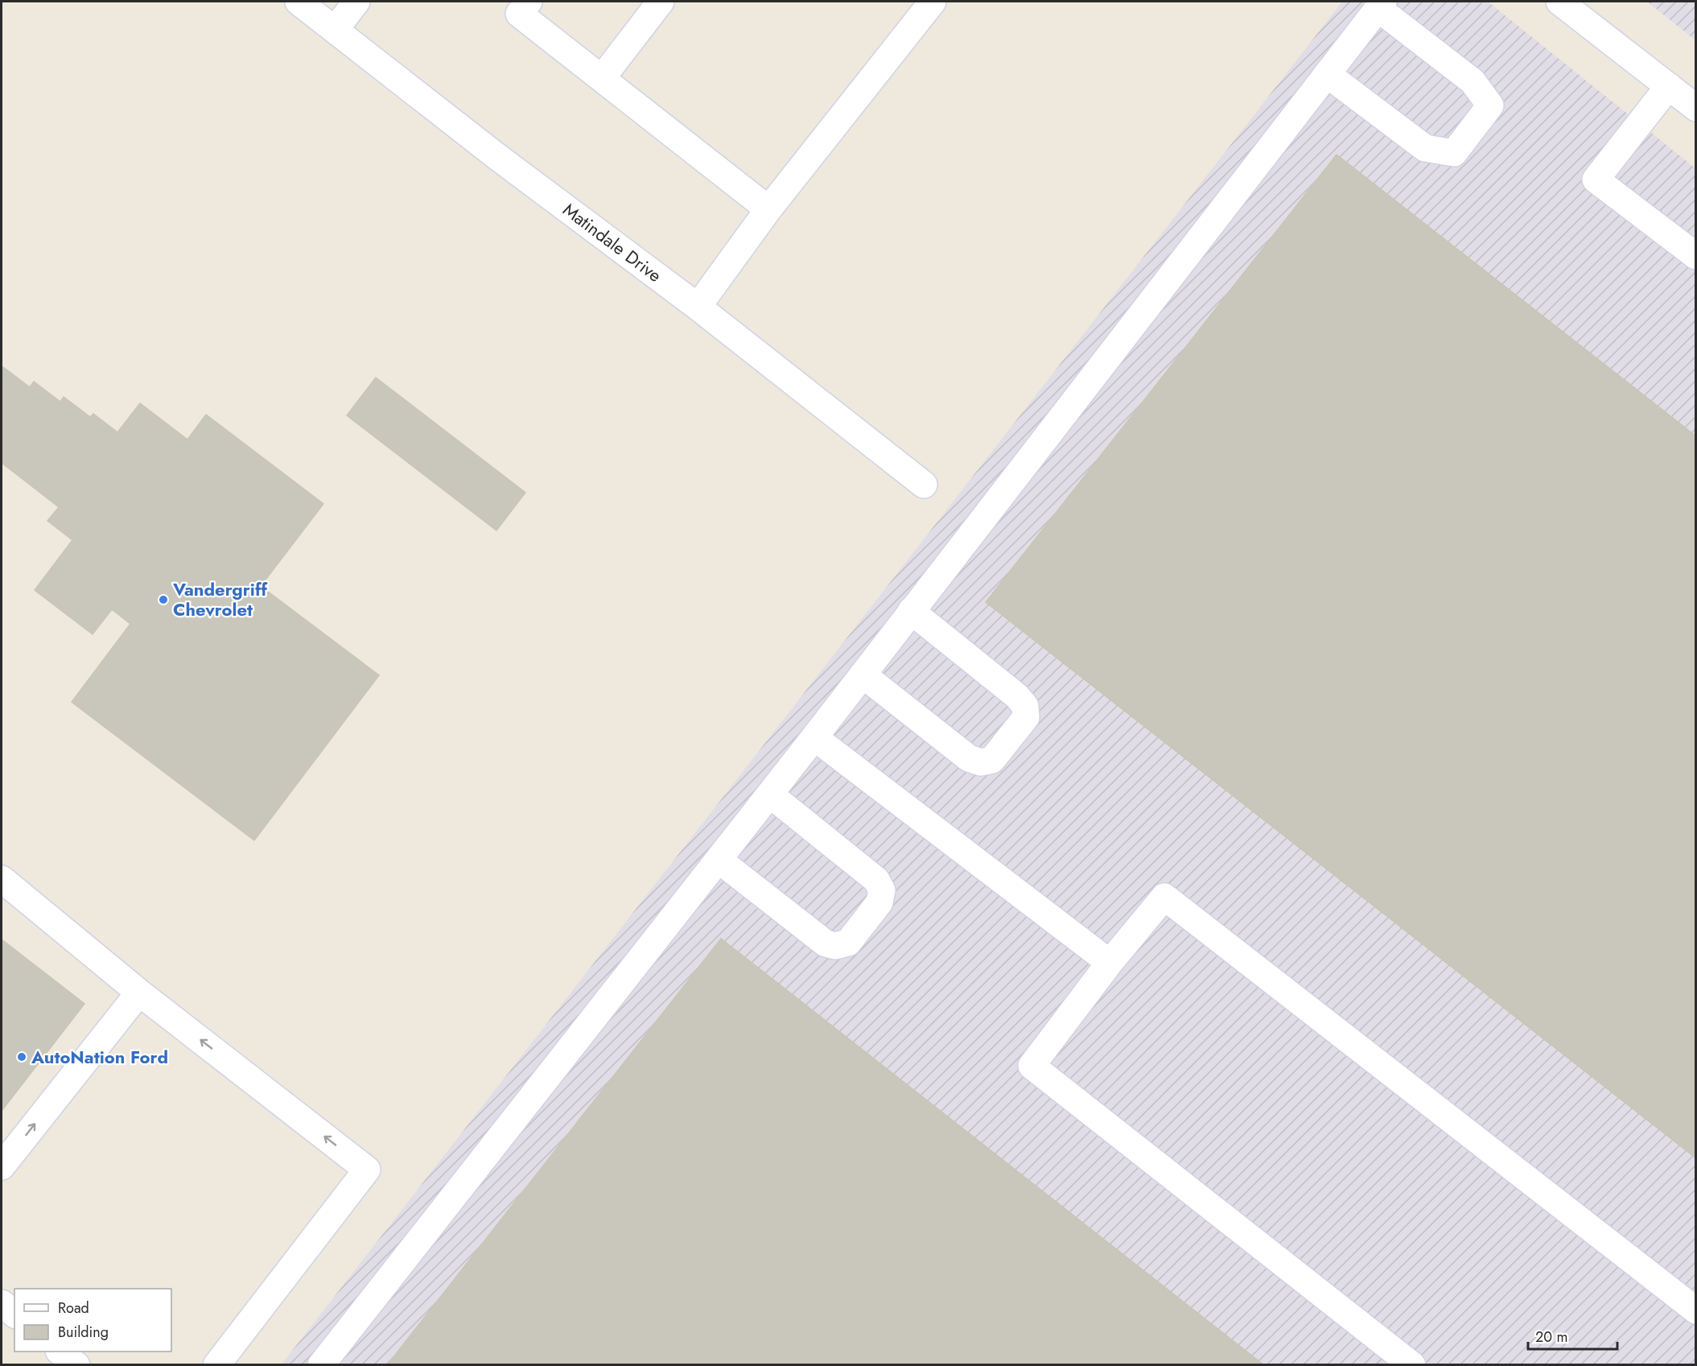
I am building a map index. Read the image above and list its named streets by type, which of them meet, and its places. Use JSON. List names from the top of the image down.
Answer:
{
  "streets": {
    "street": ["Matindale Drive"]
  },
  "places": ["Vandergriff Chevrolet", "AutoNation Ford"],
  "legend": ["Road", "Building"],
  "scale_bar": "20 m"
}
